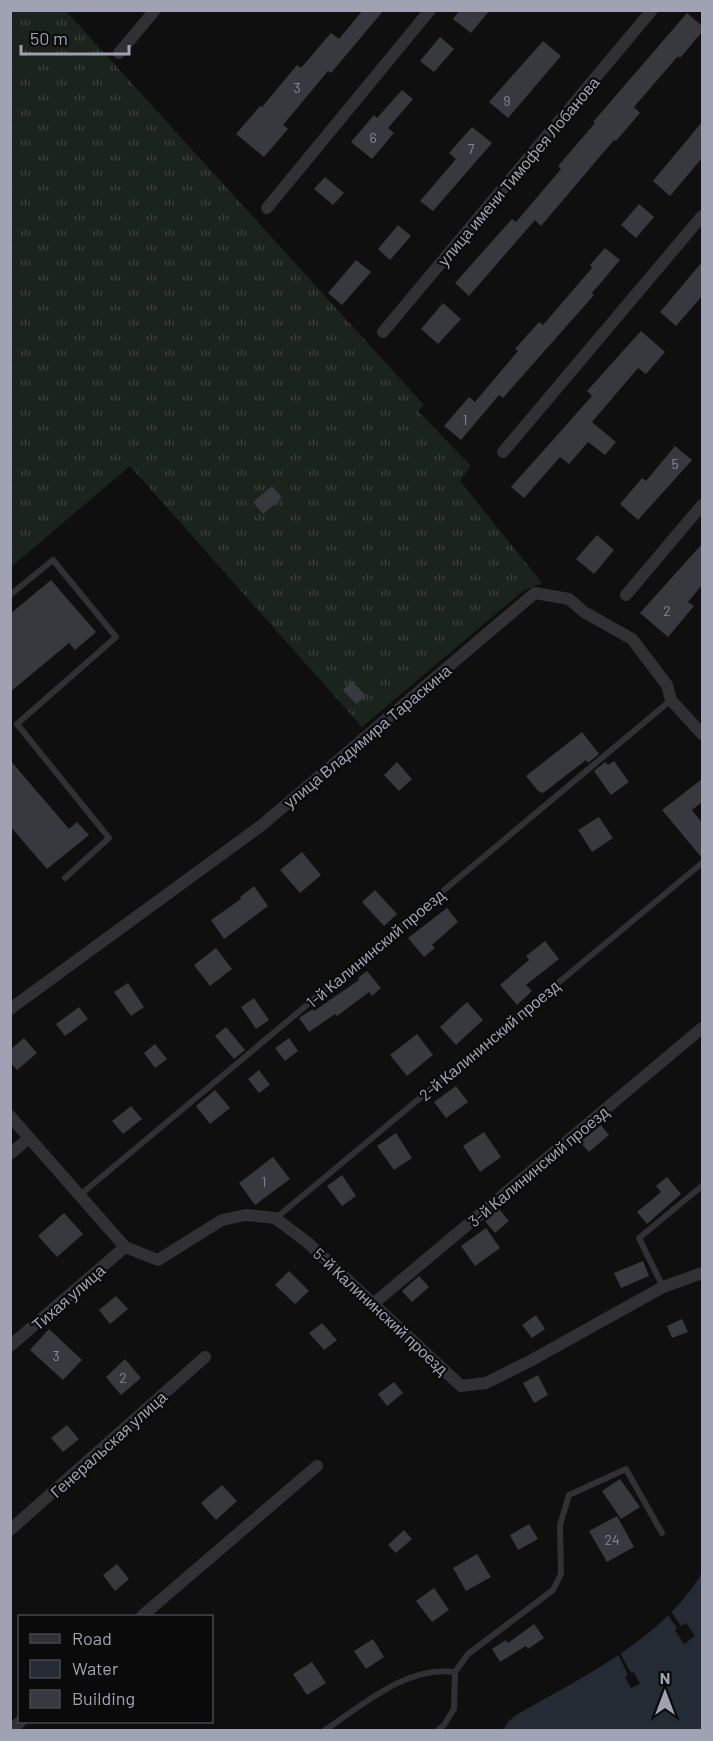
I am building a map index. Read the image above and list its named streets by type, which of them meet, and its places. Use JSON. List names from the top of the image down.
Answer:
{
  "streets": {
    "street": [
      "улица имени Тимофея Лобанова",
      "улица Владимира Тараскина",
      "3-й Калининский проезд",
      "Тихая улица",
      "5-й Калининский проезд",
      "Генеральская улица"
    ],
    "lane": ["1-й Калининский проезд", "2-й Калининский проезд"]
  },
  "crossings": [
    ["улица Владимира Тараскина", "1-й Калининский проезд"],
    ["2-й Калининский проезд", "5-й Калининский проезд"],
    ["3-й Калининский проезд", "5-й Калининский проезд"]
  ],
  "house_numbers": [
    "3",
    "9",
    "6",
    "7",
    "1",
    "5",
    "2",
    "1",
    "3",
    "2",
    "24"
  ],
  "legend": ["Road", "Water", "Building"],
  "scale_bar": "50 m",
  "north": "top"
}
